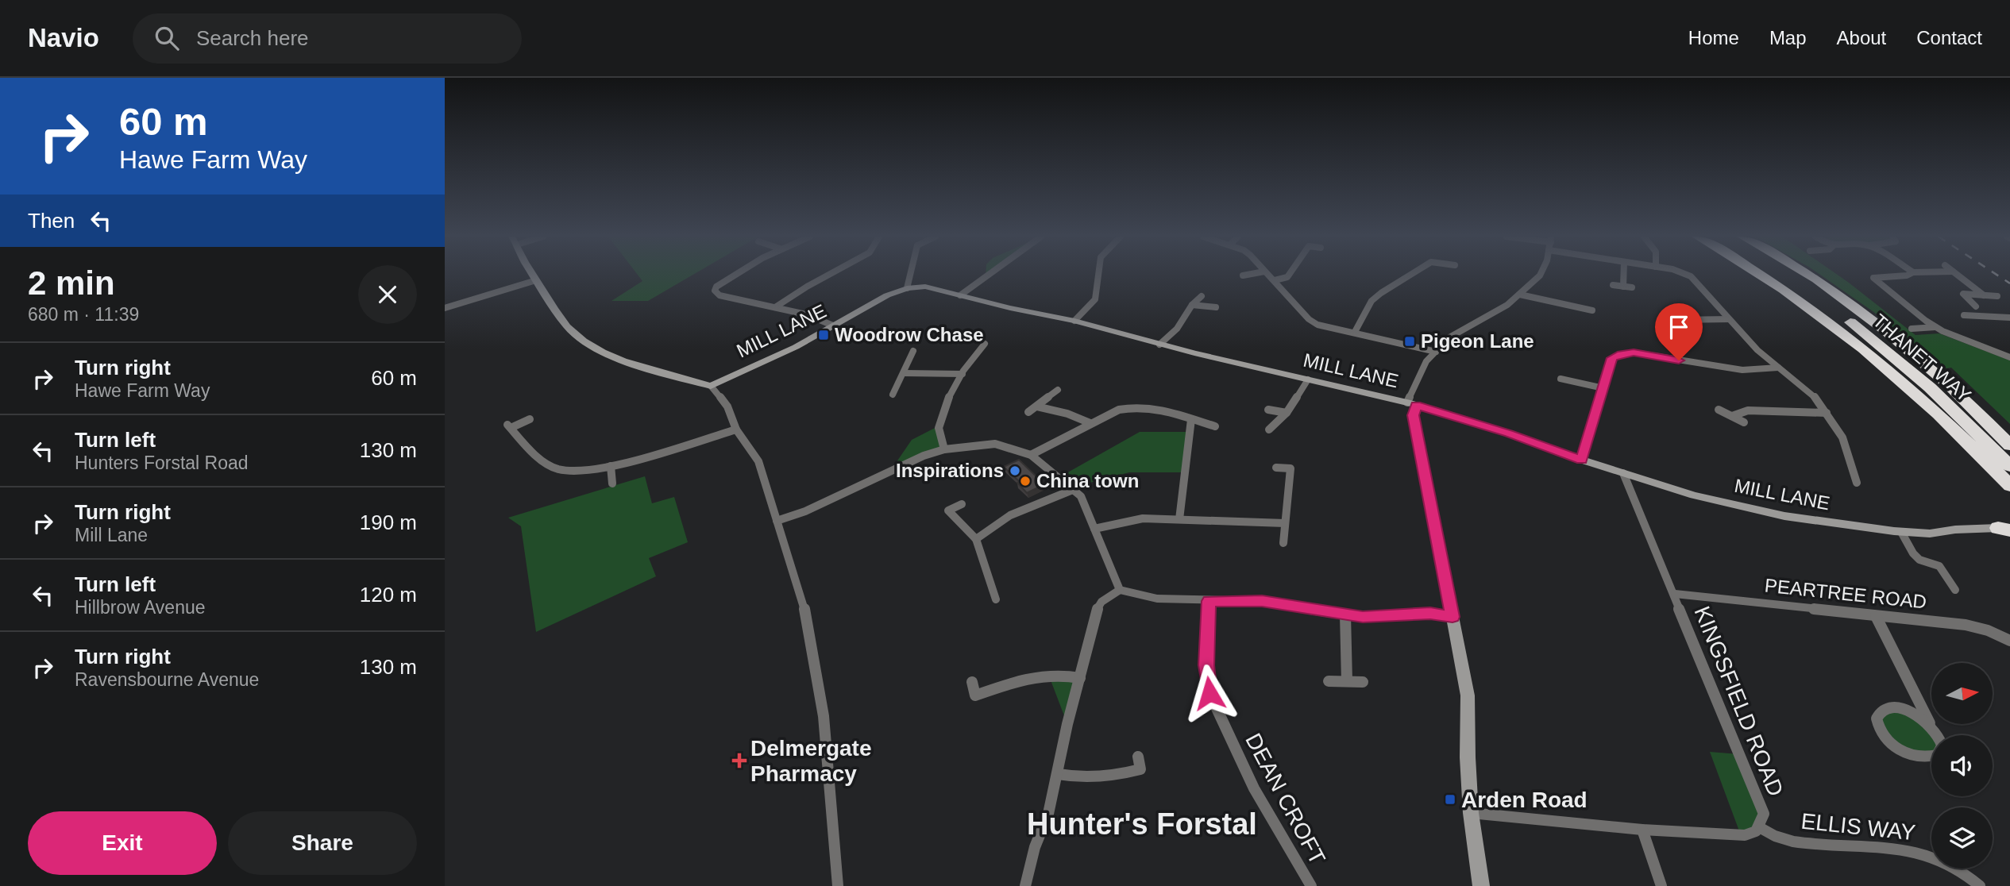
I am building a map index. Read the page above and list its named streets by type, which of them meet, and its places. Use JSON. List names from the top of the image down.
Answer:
{
  "streets": {
    "highway": ["THANET WAY"],
    "street": [
      "MILL LANE",
      "PEARTREE ROAD",
      "KINGSFIELD ROAD",
      "DEAN CROFT",
      "ELLIS WAY"
    ]
  },
  "crossings": [
    ["MILL LANE", "KINGSFIELD ROAD"],
    ["PEARTREE ROAD", "KINGSFIELD ROAD"],
    ["KINGSFIELD ROAD", "ELLIS WAY"]
  ],
  "districts": ["Hunter's Forstal"],
  "places": {
    "transit": ["Woodrow Chase", "Pigeon Lane", "Arden Road"],
    "other": ["Inspirations", "China town"],
    "health": ["Delmergate Pharmacy"]
  },
  "north": "right",
  "page": {
    "header": "Navio",
    "search": "Search here",
    "nav": [
      "Home",
      "Map",
      "About",
      "Contact"
    ],
    "turn": ["60 m", "Hawe Farm Way"],
    "then": "Then",
    "heading": ["2 min", "680 m · 11:39"],
    "list": [
      {
        "name": "Turn right",
        "note": "Hawe Farm Way",
        "value": "60 m"
      },
      {
        "name": "Turn left",
        "note": "Hunters Forstal Road",
        "value": "130 m"
      },
      {
        "name": "Turn right",
        "note": "Mill Lane",
        "value": "190 m"
      },
      {
        "name": "Turn left",
        "note": "Hillbrow Avenue",
        "value": "120 m"
      },
      {
        "name": "Turn right",
        "note": "Ravensbourne Avenue",
        "value": "130 m"
      }
    ],
    "buttons": ["Exit", "Share"]
  }
}
